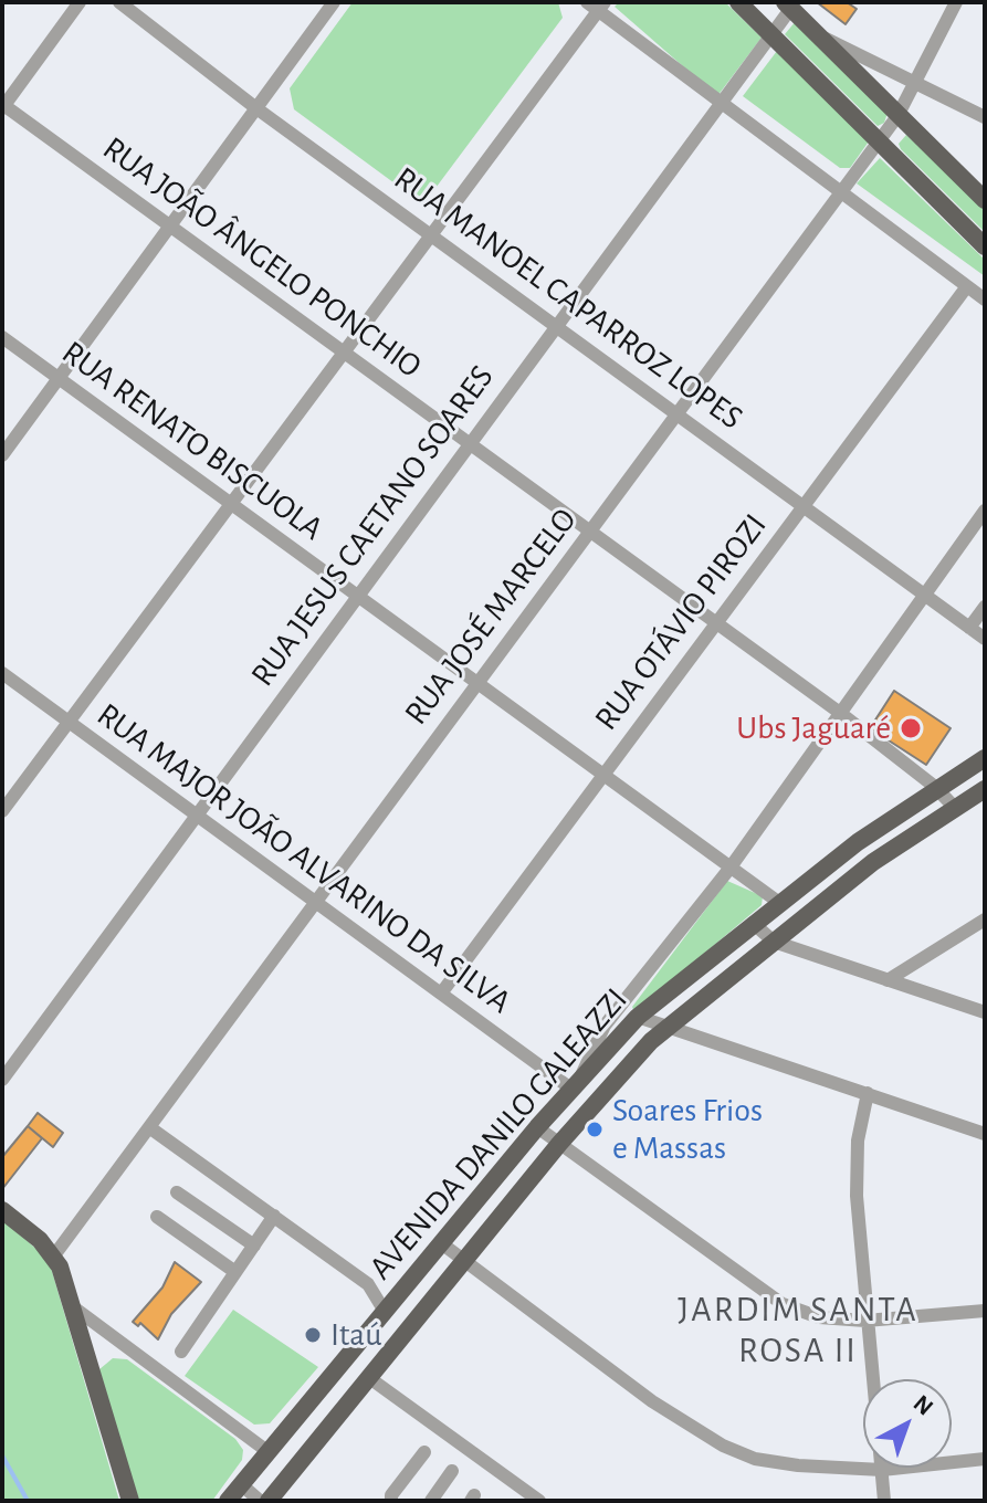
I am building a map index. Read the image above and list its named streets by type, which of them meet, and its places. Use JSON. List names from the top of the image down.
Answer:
{
  "streets": {
    "main road": ["AVENIDA DANILO GALEAZZI"],
    "street": [
      "RUA JOÃO ÂNGELO PONCHIO",
      "RUA MANOEL CAPARROZ LOPES",
      "RUA RENATO BISCUOLA",
      "RUA JESUS CAETANO SOARES",
      "RUA JOSÉ MARCELO",
      "RUA OTÁVIO PIROZI",
      "RUA MAJOR JOÃO ALVARINO DA SILVA"
    ]
  },
  "crossings": [
    ["RUA JOÃO ÂNGELO PONCHIO", "RUA JESUS CAETANO SOARES"],
    ["RUA JOÃO ÂNGELO PONCHIO", "RUA JOSÉ MARCELO"],
    ["RUA JOÃO ÂNGELO PONCHIO", "RUA OTÁVIO PIROZI"],
    ["RUA JOÃO ÂNGELO PONCHIO", "AVENIDA DANILO GALEAZZI"],
    ["RUA MANOEL CAPARROZ LOPES", "RUA JESUS CAETANO SOARES"],
    ["RUA MANOEL CAPARROZ LOPES", "RUA JOSÉ MARCELO"],
    ["RUA MANOEL CAPARROZ LOPES", "RUA OTÁVIO PIROZI"],
    ["RUA RENATO BISCUOLA", "RUA JESUS CAETANO SOARES"],
    ["RUA RENATO BISCUOLA", "RUA JOSÉ MARCELO"],
    ["RUA RENATO BISCUOLA", "RUA OTÁVIO PIROZI"],
    ["RUA RENATO BISCUOLA", "AVENIDA DANILO GALEAZZI"],
    ["RUA JESUS CAETANO SOARES", "RUA MAJOR JOÃO ALVARINO DA SILVA"],
    ["RUA JOSÉ MARCELO", "RUA MAJOR JOÃO ALVARINO DA SILVA"],
    ["RUA OTÁVIO PIROZI", "RUA MAJOR JOÃO ALVARINO DA SILVA"],
    ["RUA MAJOR JOÃO ALVARINO DA SILVA", "AVENIDA DANILO GALEAZZI"]
  ],
  "districts": ["JARDIM SANTA ROSA II"],
  "places": ["Ubs Jaguaré", "Soares Frios e Massas", "Itaú"],
  "north": "top right"
}
